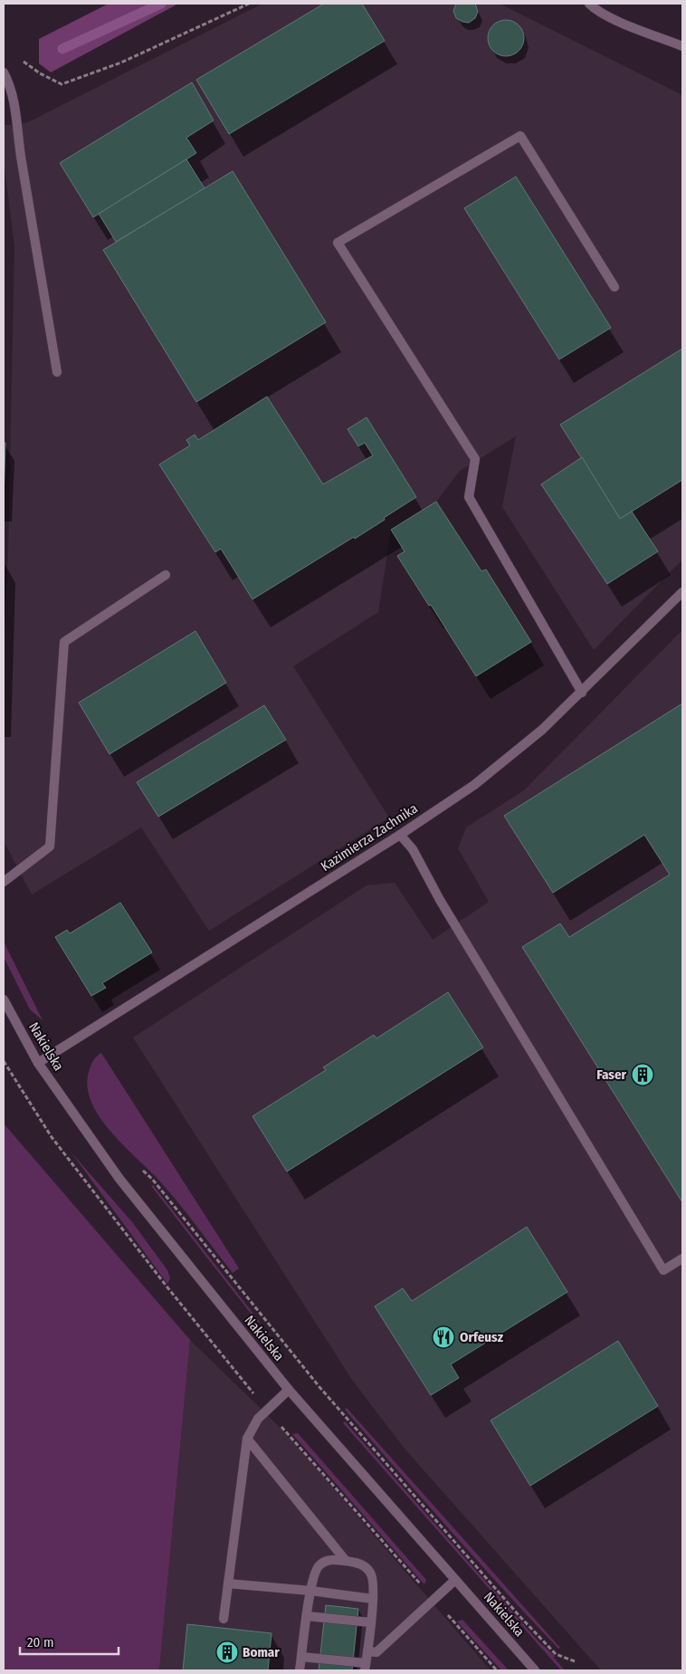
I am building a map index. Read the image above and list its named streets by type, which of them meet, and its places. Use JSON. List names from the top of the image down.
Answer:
{
  "streets": {
    "street": ["Kazimierza Zachnika", "Nakielska"]
  },
  "crossings": [
    ["Kazimierza Zachnika", "Nakielska"]
  ],
  "places": {
    "building": ["Faser", "Bomar"],
    "restaurant": ["Orfeusz"]
  },
  "scale_bar": "20 m"
}
